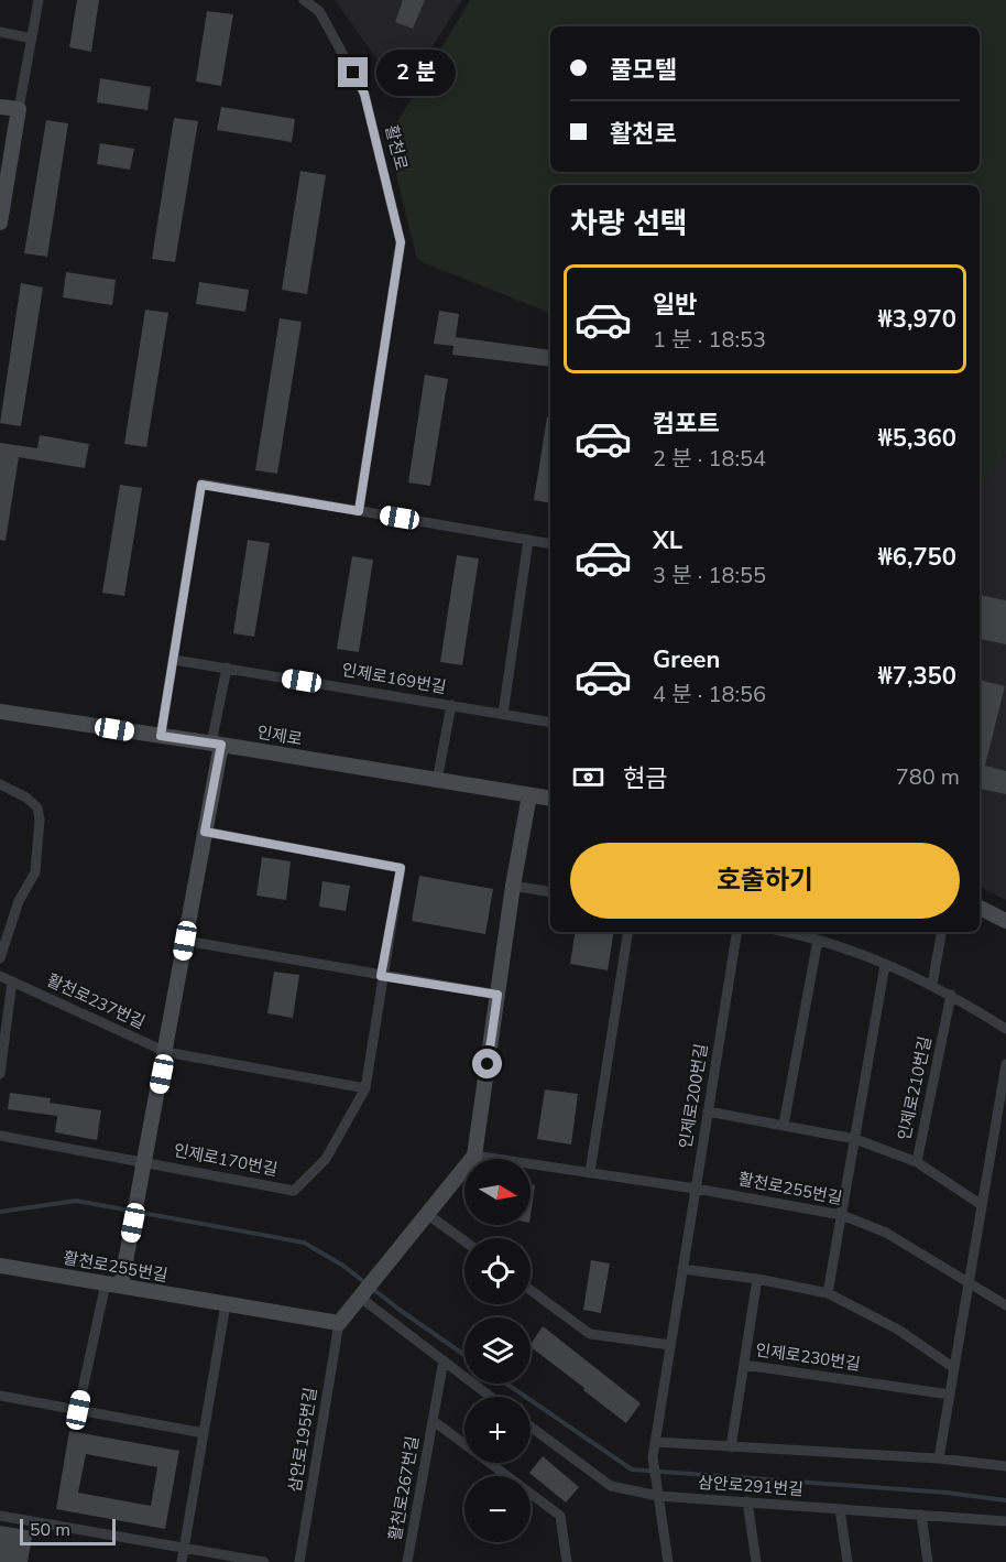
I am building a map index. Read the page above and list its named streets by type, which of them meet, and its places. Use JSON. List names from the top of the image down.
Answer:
{
  "streets": {
    "street": [
      "활천로",
      "인제로169번길",
      "인제로",
      "활천로237번길",
      "인제로210번길",
      "인제로200번길",
      "인제로170번길",
      "활천로255번길",
      "인제로230번길",
      "삼안로195번길",
      "삼안로291번길",
      "활천로267번길"
    ]
  },
  "crossings": [
    ["인제로210번길", "인제로200번길"],
    ["인제로200번길", "활천로255번길"],
    ["인제로200번길", "삼안로291번길"],
    ["활천로255번길", "삼안로195번길"]
  ],
  "scale_bar": "50 m",
  "north": "right",
  "page": {
    "banner": ["풀모텔", "활천로"],
    "bubble": "2 분",
    "heading": "차량 선택",
    "list": [
      {
        "name": "일반",
        "note": "1 분 · 18:53",
        "value": "₩3,970"
      },
      {
        "name": "컴포트",
        "note": "2 분 · 18:54",
        "value": "₩5,360"
      },
      {
        "name": "XL",
        "note": "3 분 · 18:55",
        "value": "₩6,750"
      },
      {
        "name": "Green",
        "note": "4 분 · 18:56",
        "value": "₩7,350"
      }
    ],
    "pay": ["현금", "780 m"],
    "buttons": "호출하기",
    "map_buttons": ["+", "−"],
    "scale": "50 m"
  }
}
